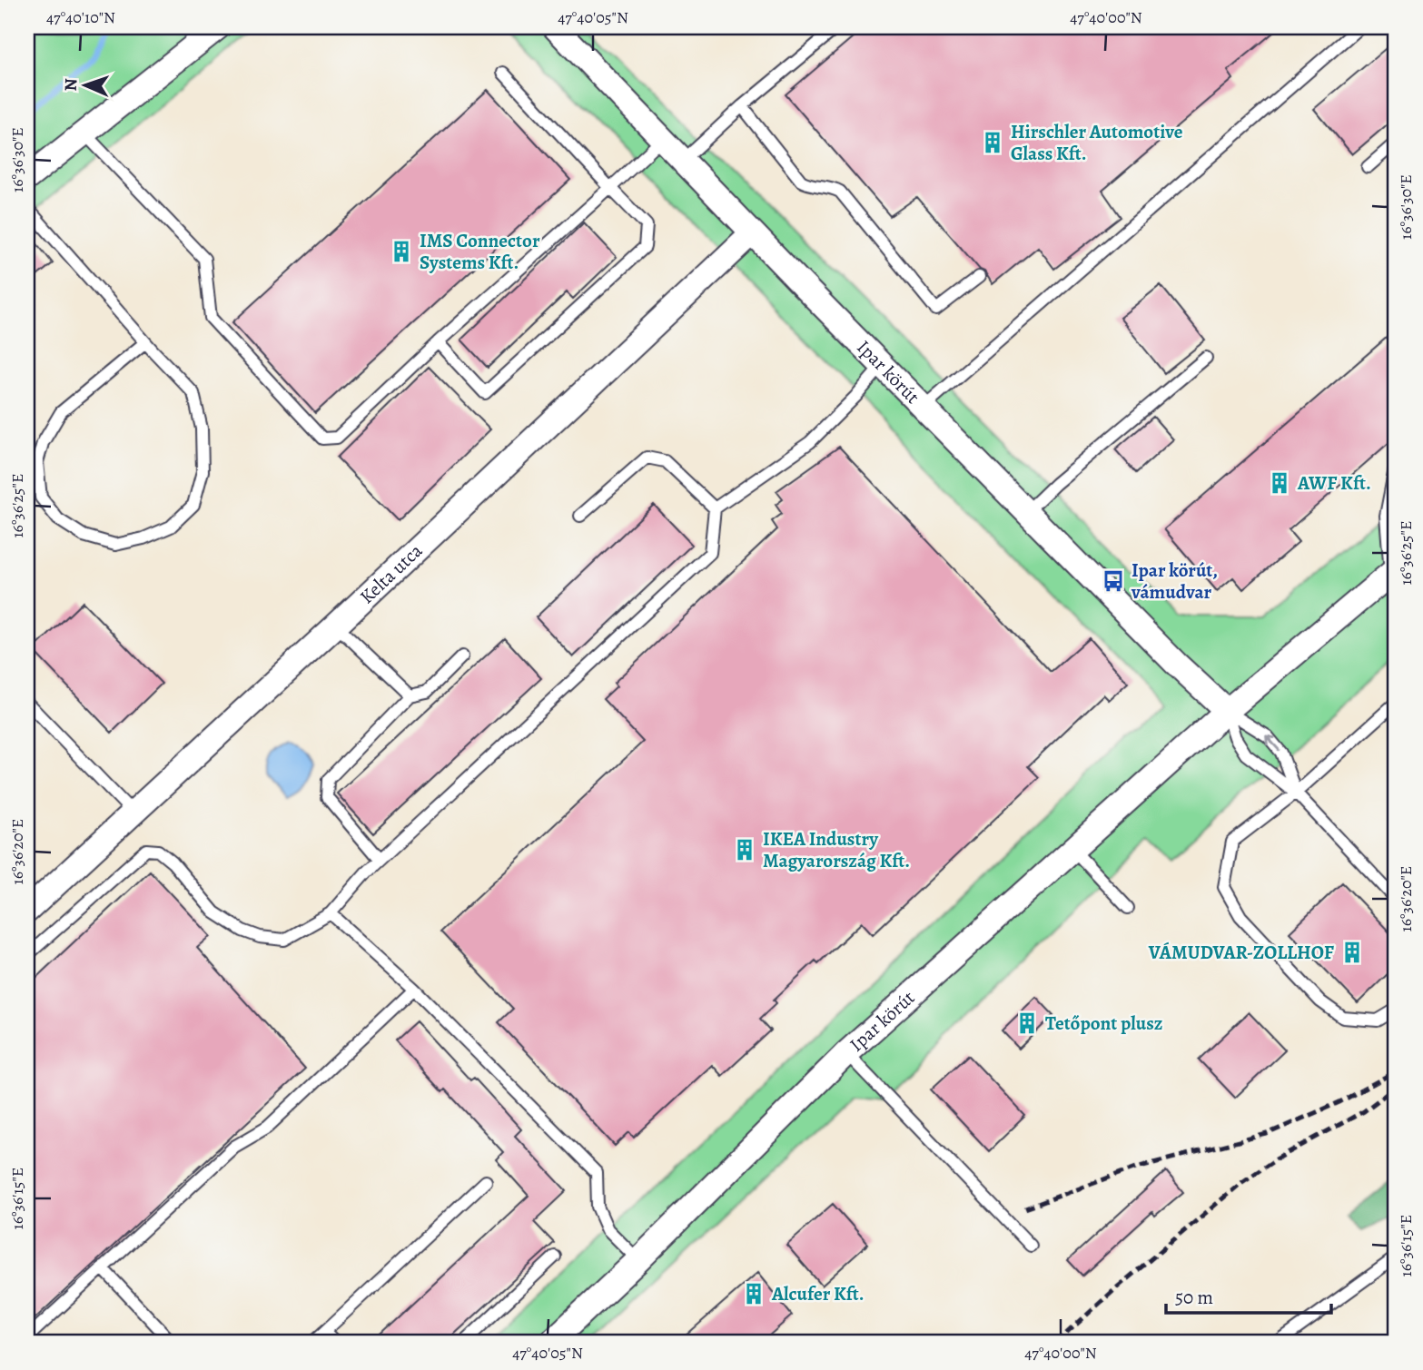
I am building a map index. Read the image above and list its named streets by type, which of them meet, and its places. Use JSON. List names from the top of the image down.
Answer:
{
  "streets": {
    "street": ["Ipar körút", "Kelta utca"]
  },
  "crossings": [
    ["Ipar körút", "Kelta utca"]
  ],
  "places": {
    "building": [
      "Hirschler Automotive Glass Kft.",
      "IMS Connector Systems Kft.",
      "AWF Kft.",
      "IKEA Industry Magyarország Kft.",
      "VÁMUDVAR-ZOLLHOF",
      "Tetőpont plusz",
      "Alcufer Kft."
    ],
    "bus stop": ["Ipar körút, vámudvar"]
  },
  "scale_bar": "50 m",
  "north": "left",
  "coordinates": [
    "47°40'10\"N",
    "47°40'05\"N",
    "47°40'00\"N",
    "16°36'30\"E",
    "16°36'25\"E",
    "16°36'20\"E",
    "16°36'15\"E"
  ]
}
